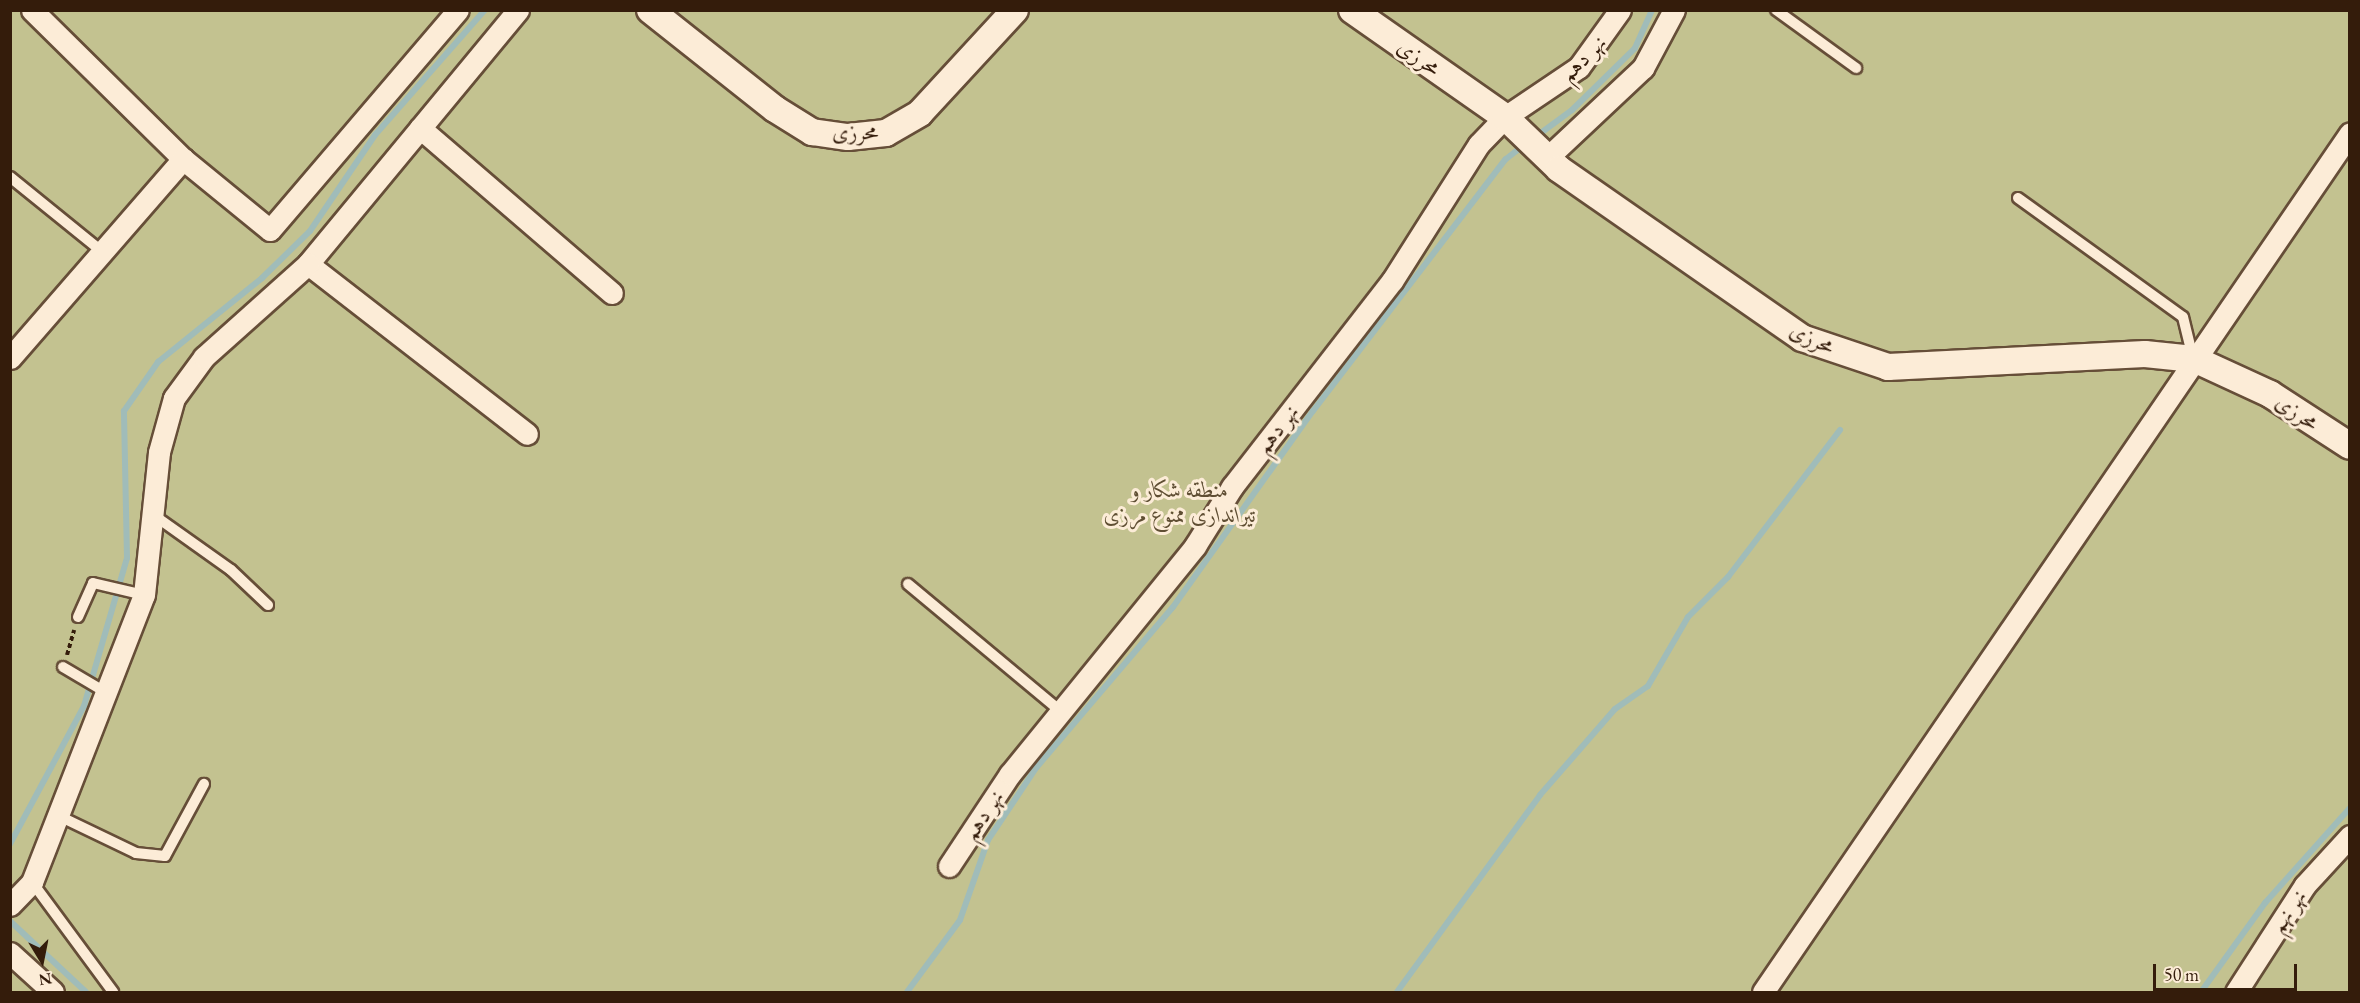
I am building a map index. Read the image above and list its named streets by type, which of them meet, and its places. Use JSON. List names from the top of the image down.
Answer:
{
  "streets": {
    "street": ["محرزی", "نهر دهم", "نهر نهم"]
  },
  "crossings": [
    ["محرزی", "نهر دهم"]
  ],
  "parks": ["منطقه شکار و تیراندازی ممنوع مرزی"],
  "scale_bar": "50 m",
  "north": "bottom"
}
